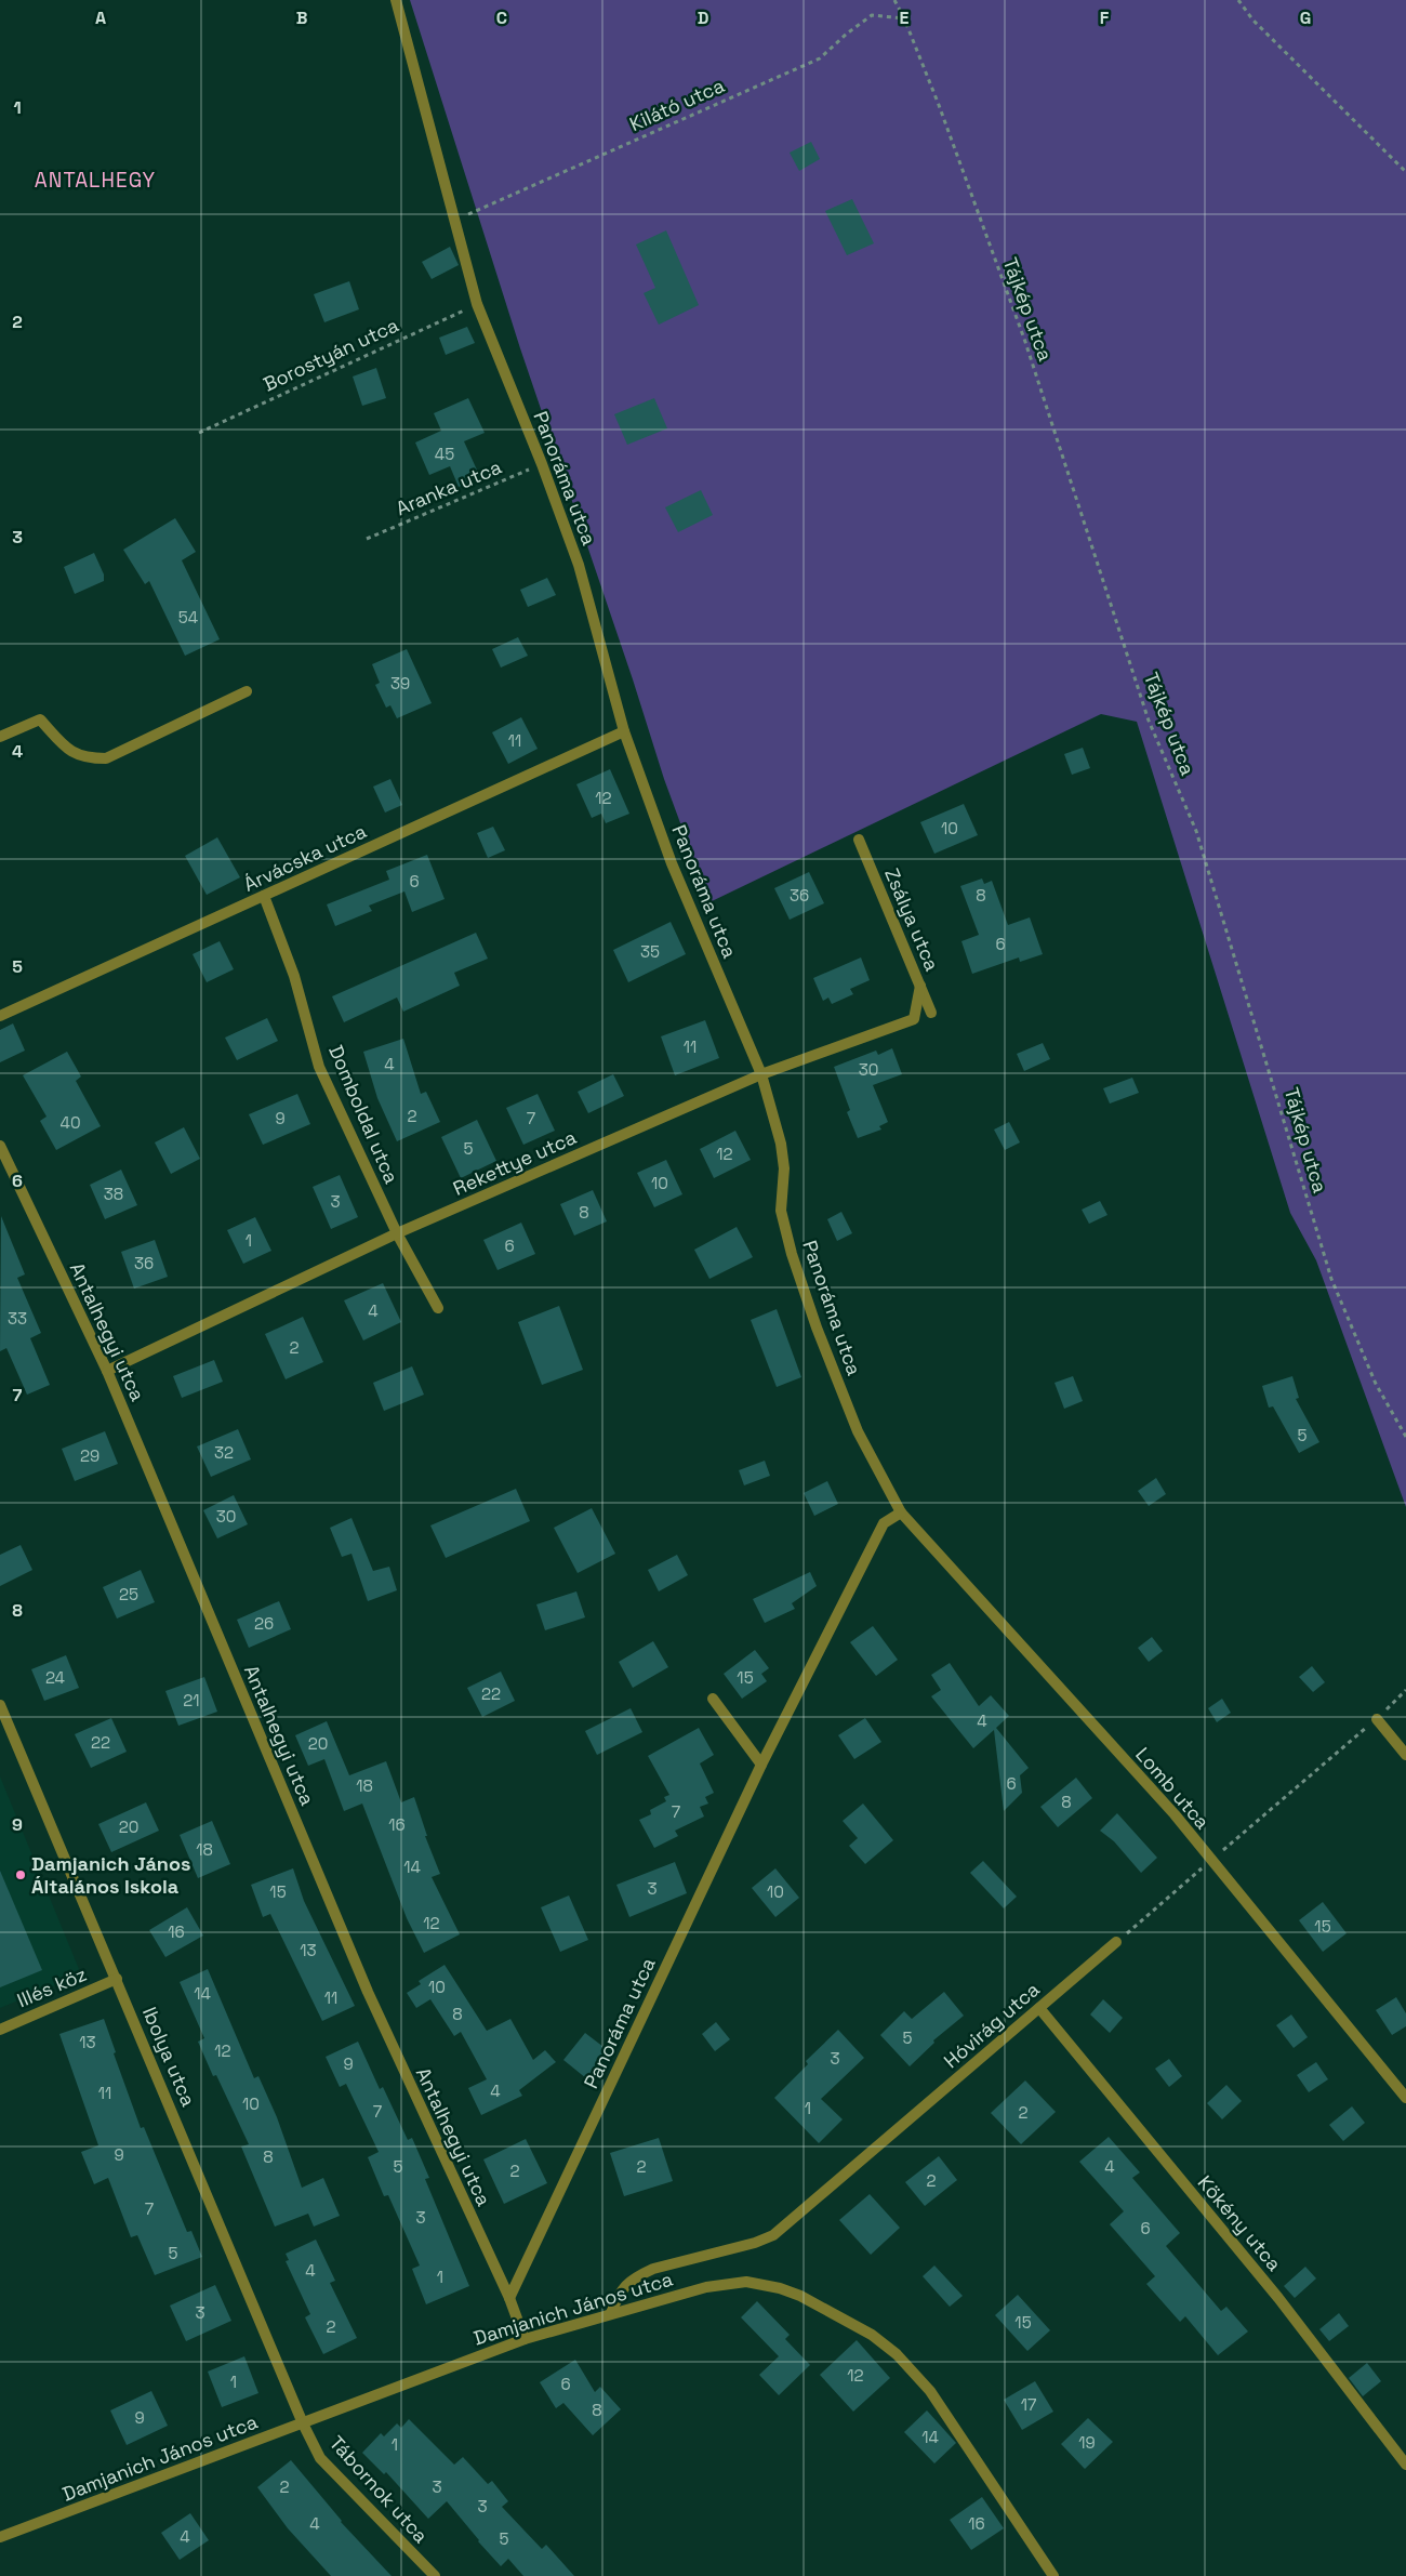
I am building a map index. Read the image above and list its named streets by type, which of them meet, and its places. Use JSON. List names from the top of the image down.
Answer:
{
  "streets": {
    "street": [
      "Panoráma utca",
      "Árvácska utca",
      "Zsálya utca",
      "Domboldal utca",
      "Rekettye utca",
      "Antalhegyi utca",
      "Lomb utca",
      "Illés köz",
      "Hóvirág utca",
      "Ibolya utca",
      "Kökény utca",
      "Damjanich János utca",
      "Tábornok utca"
    ],
    "path": [
      "Kilátó utca",
      "Tájkép utca",
      "Borostyán utca",
      "Aranka utca"
    ]
  },
  "crossings": [
    ["Kilátó utca", "Tájkép utca"],
    ["Kilátó utca", "Panoráma utca"],
    ["Borostyán utca", "Panoráma utca"],
    ["Panoráma utca", "Aranka utca"],
    ["Panoráma utca", "Árvácska utca"],
    ["Panoráma utca", "Rekettye utca"],
    ["Panoráma utca", "Antalhegyi utca"],
    ["Panoráma utca", "Lomb utca"],
    ["Árvácska utca", "Domboldal utca"],
    ["Zsálya utca", "Rekettye utca"],
    ["Domboldal utca", "Rekettye utca"],
    ["Rekettye utca", "Antalhegyi utca"],
    ["Antalhegyi utca", "Damjanich János utca"],
    ["Illés köz", "Ibolya utca"],
    ["Hóvirág utca", "Kökény utca"],
    ["Hóvirág utca", "Damjanich János utca"],
    ["Ibolya utca", "Damjanich János utca"],
    ["Ibolya utca", "Tábornok utca"],
    ["Damjanich János utca", "Tábornok utca"]
  ],
  "districts": ["ANTALHEGY"],
  "places": ["Damjanich János Általános Iskola"],
  "house_numbers": [
    "45",
    "54",
    "39",
    "11",
    "12",
    "10",
    "6",
    "36",
    "8",
    "6",
    "35",
    "11",
    "4",
    "30",
    "2",
    "9",
    "7",
    "40",
    "5",
    "12",
    "10",
    "38",
    "3",
    "8",
    "1",
    "6",
    "36",
    "4",
    "33",
    "2",
    "5",
    "32",
    "29",
    "30",
    "25",
    "26",
    "24",
    "15",
    "22",
    "21",
    "4",
    "22",
    "20",
    "6",
    "18",
    "8",
    "7",
    "16",
    "20",
    "18",
    "14",
    "3",
    "15",
    "10",
    "12",
    "15",
    "16",
    "13",
    "10",
    "14",
    "11",
    "8",
    "5",
    "13",
    "12",
    "3",
    "9",
    "4",
    "11",
    "10",
    "1",
    "7",
    "2",
    "9",
    "8",
    "5",
    "2",
    "4",
    "2",
    "2",
    "7",
    "3",
    "6",
    "5",
    "4",
    "1",
    "3",
    "15",
    "2",
    "12",
    "1",
    "6",
    "17",
    "8",
    "9",
    "14",
    "19",
    "1",
    "2",
    "3",
    "3",
    "4",
    "16",
    "4",
    "5"
  ],
  "grid": {
    "columns": [
      "A",
      "B",
      "C",
      "D",
      "E",
      "F",
      "G"
    ],
    "rows": [
      "1",
      "2",
      "3",
      "4",
      "5",
      "6",
      "7",
      "8",
      "9"
    ]
  }
}
